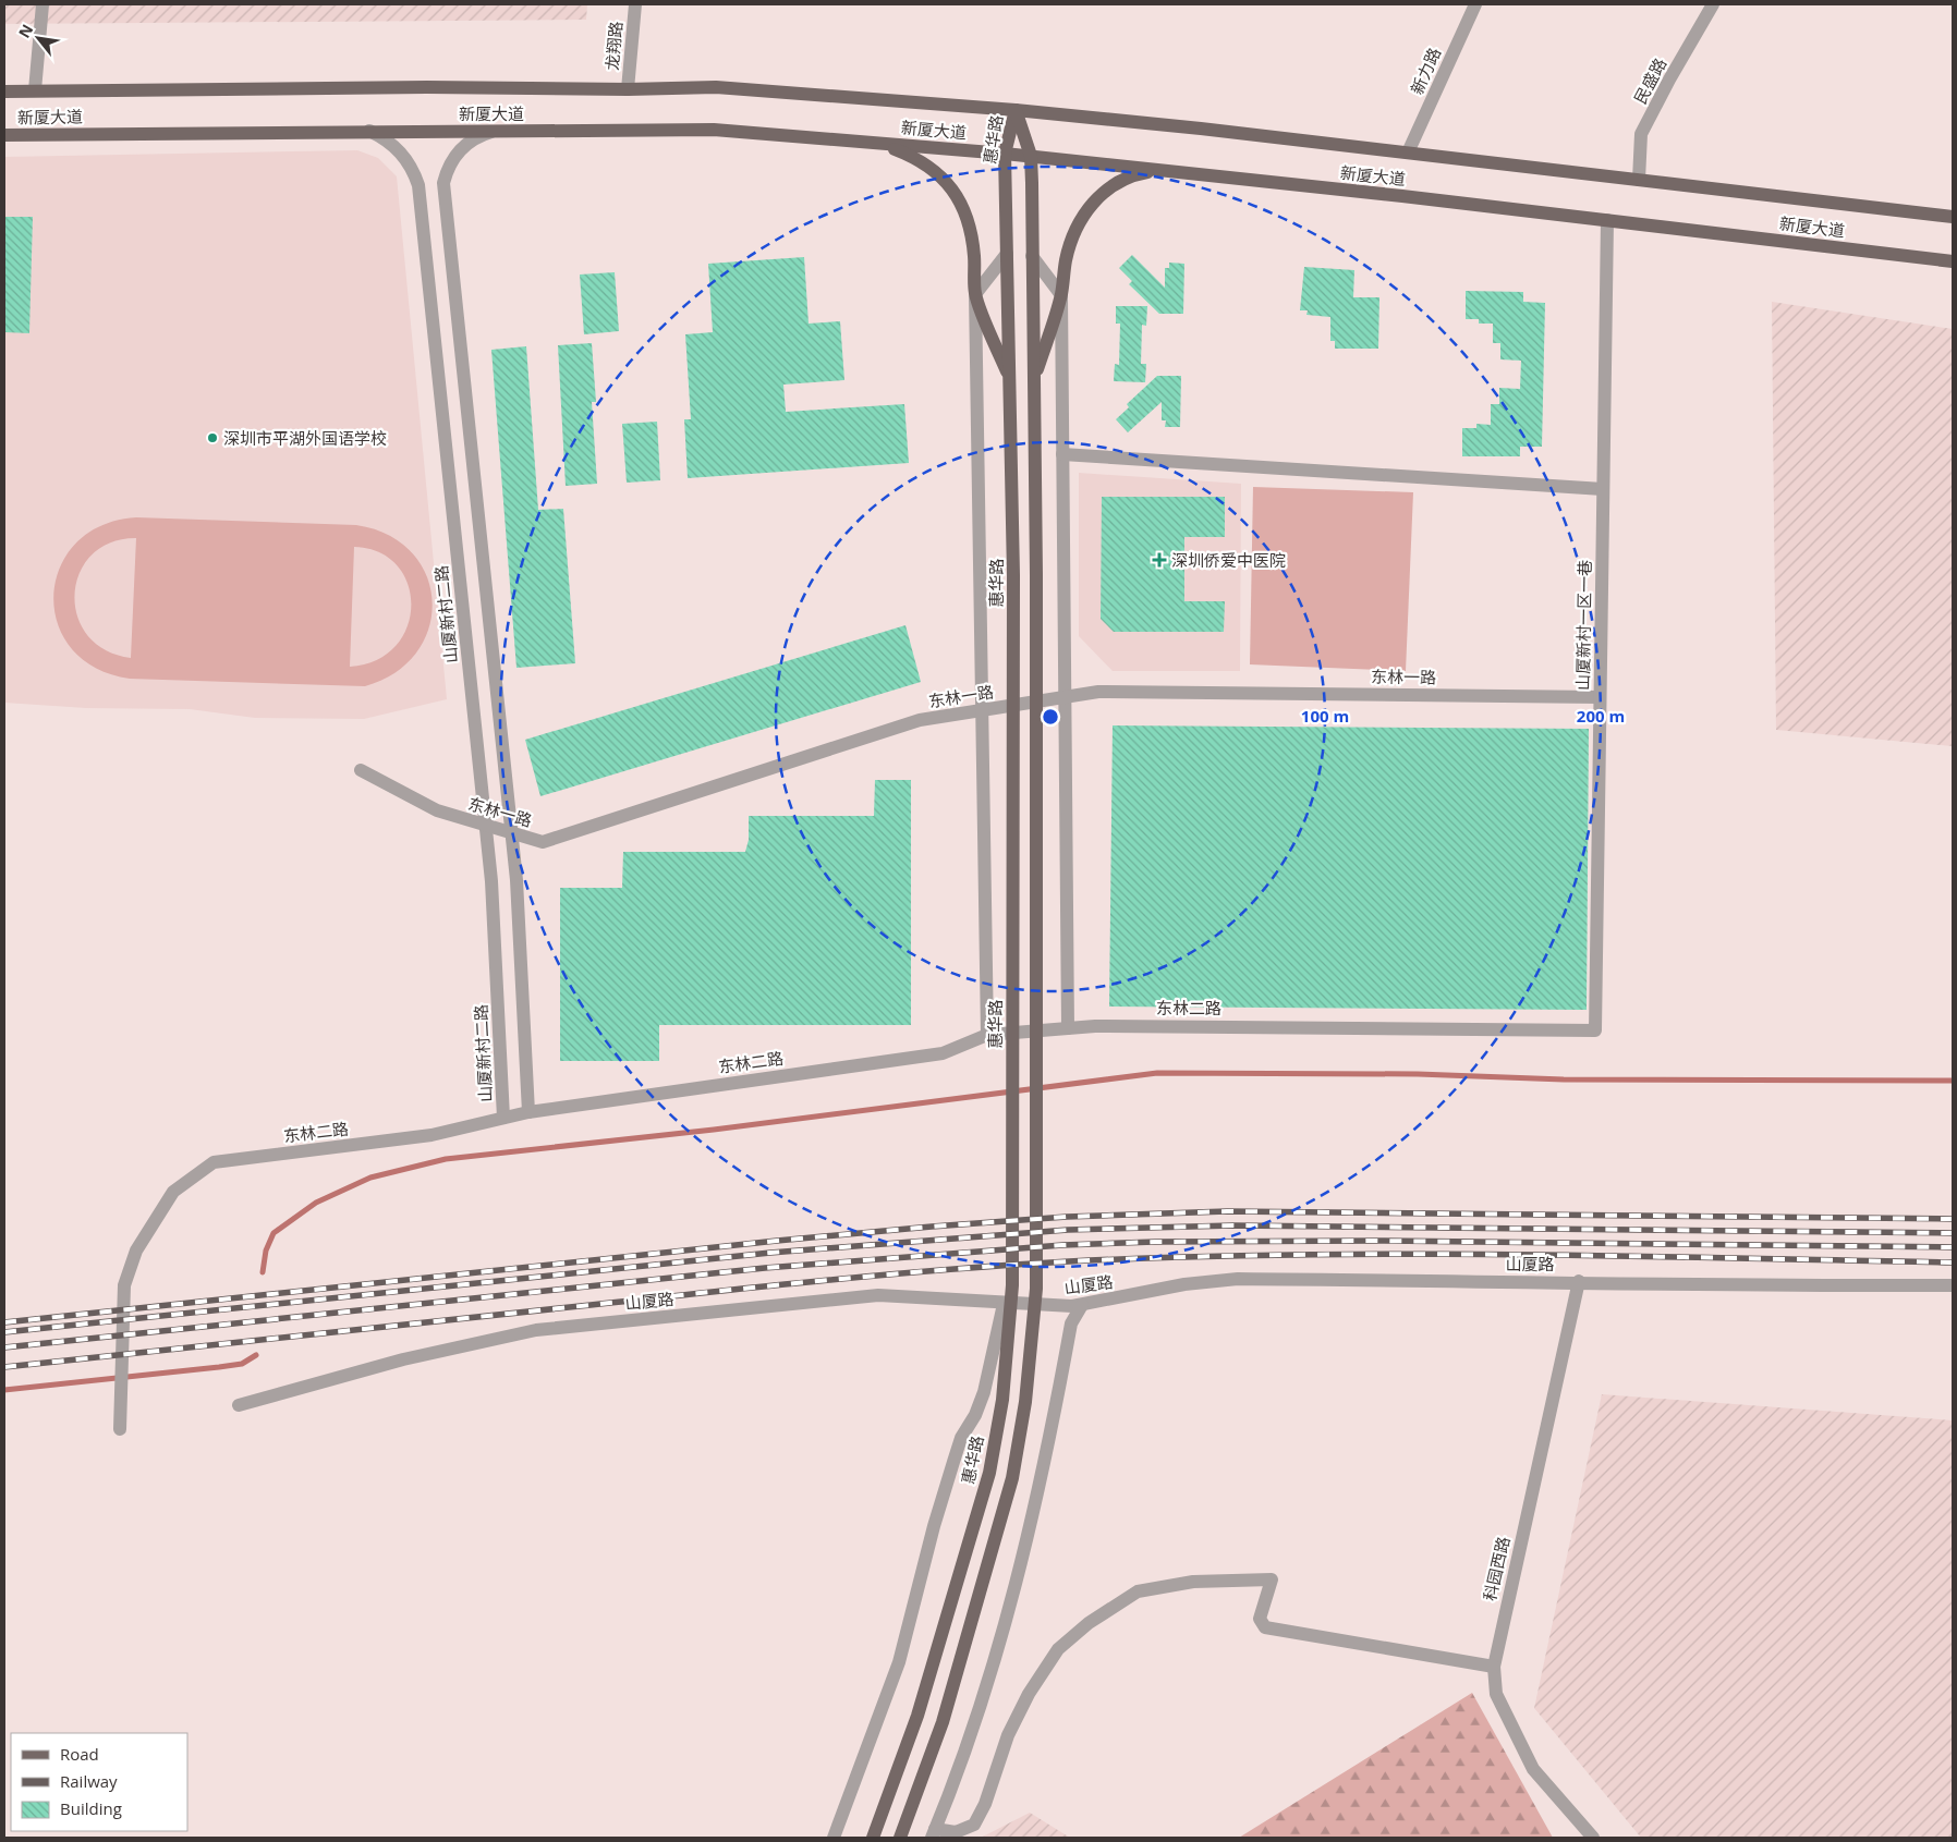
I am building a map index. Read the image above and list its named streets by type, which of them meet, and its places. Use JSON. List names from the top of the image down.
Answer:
{
  "streets": {
    "main road": ["新厦大道", "惠华路"],
    "street": [
      "龙翔路",
      "新力路",
      "民盛路",
      "山厦新村二路",
      "山厦新村一区一巷",
      "东林一路",
      "东林二路",
      "山厦路",
      "科园西路"
    ]
  },
  "crossings": [
    ["龙翔路", "新厦大道"],
    ["新力路", "新厦大道"],
    ["民盛路", "新厦大道"],
    ["新厦大道", "惠华路"],
    ["新厦大道", "山厦新村二路"],
    ["新厦大道", "山厦新村一区一巷"],
    ["山厦新村二路", "东林一路"],
    ["山厦新村二路", "东林二路"],
    ["山厦新村一区一巷", "东林一路"],
    ["山厦新村一区一巷", "东林二路"],
    ["山厦路", "科园西路"]
  ],
  "places": {
    "other": ["深圳市平湖外国语学校"],
    "health": ["深圳侨爱中医院"]
  },
  "legend": ["Road", "Railway", "Building"],
  "north": "top left",
  "rings": ["100 m", "200 m"]
}
